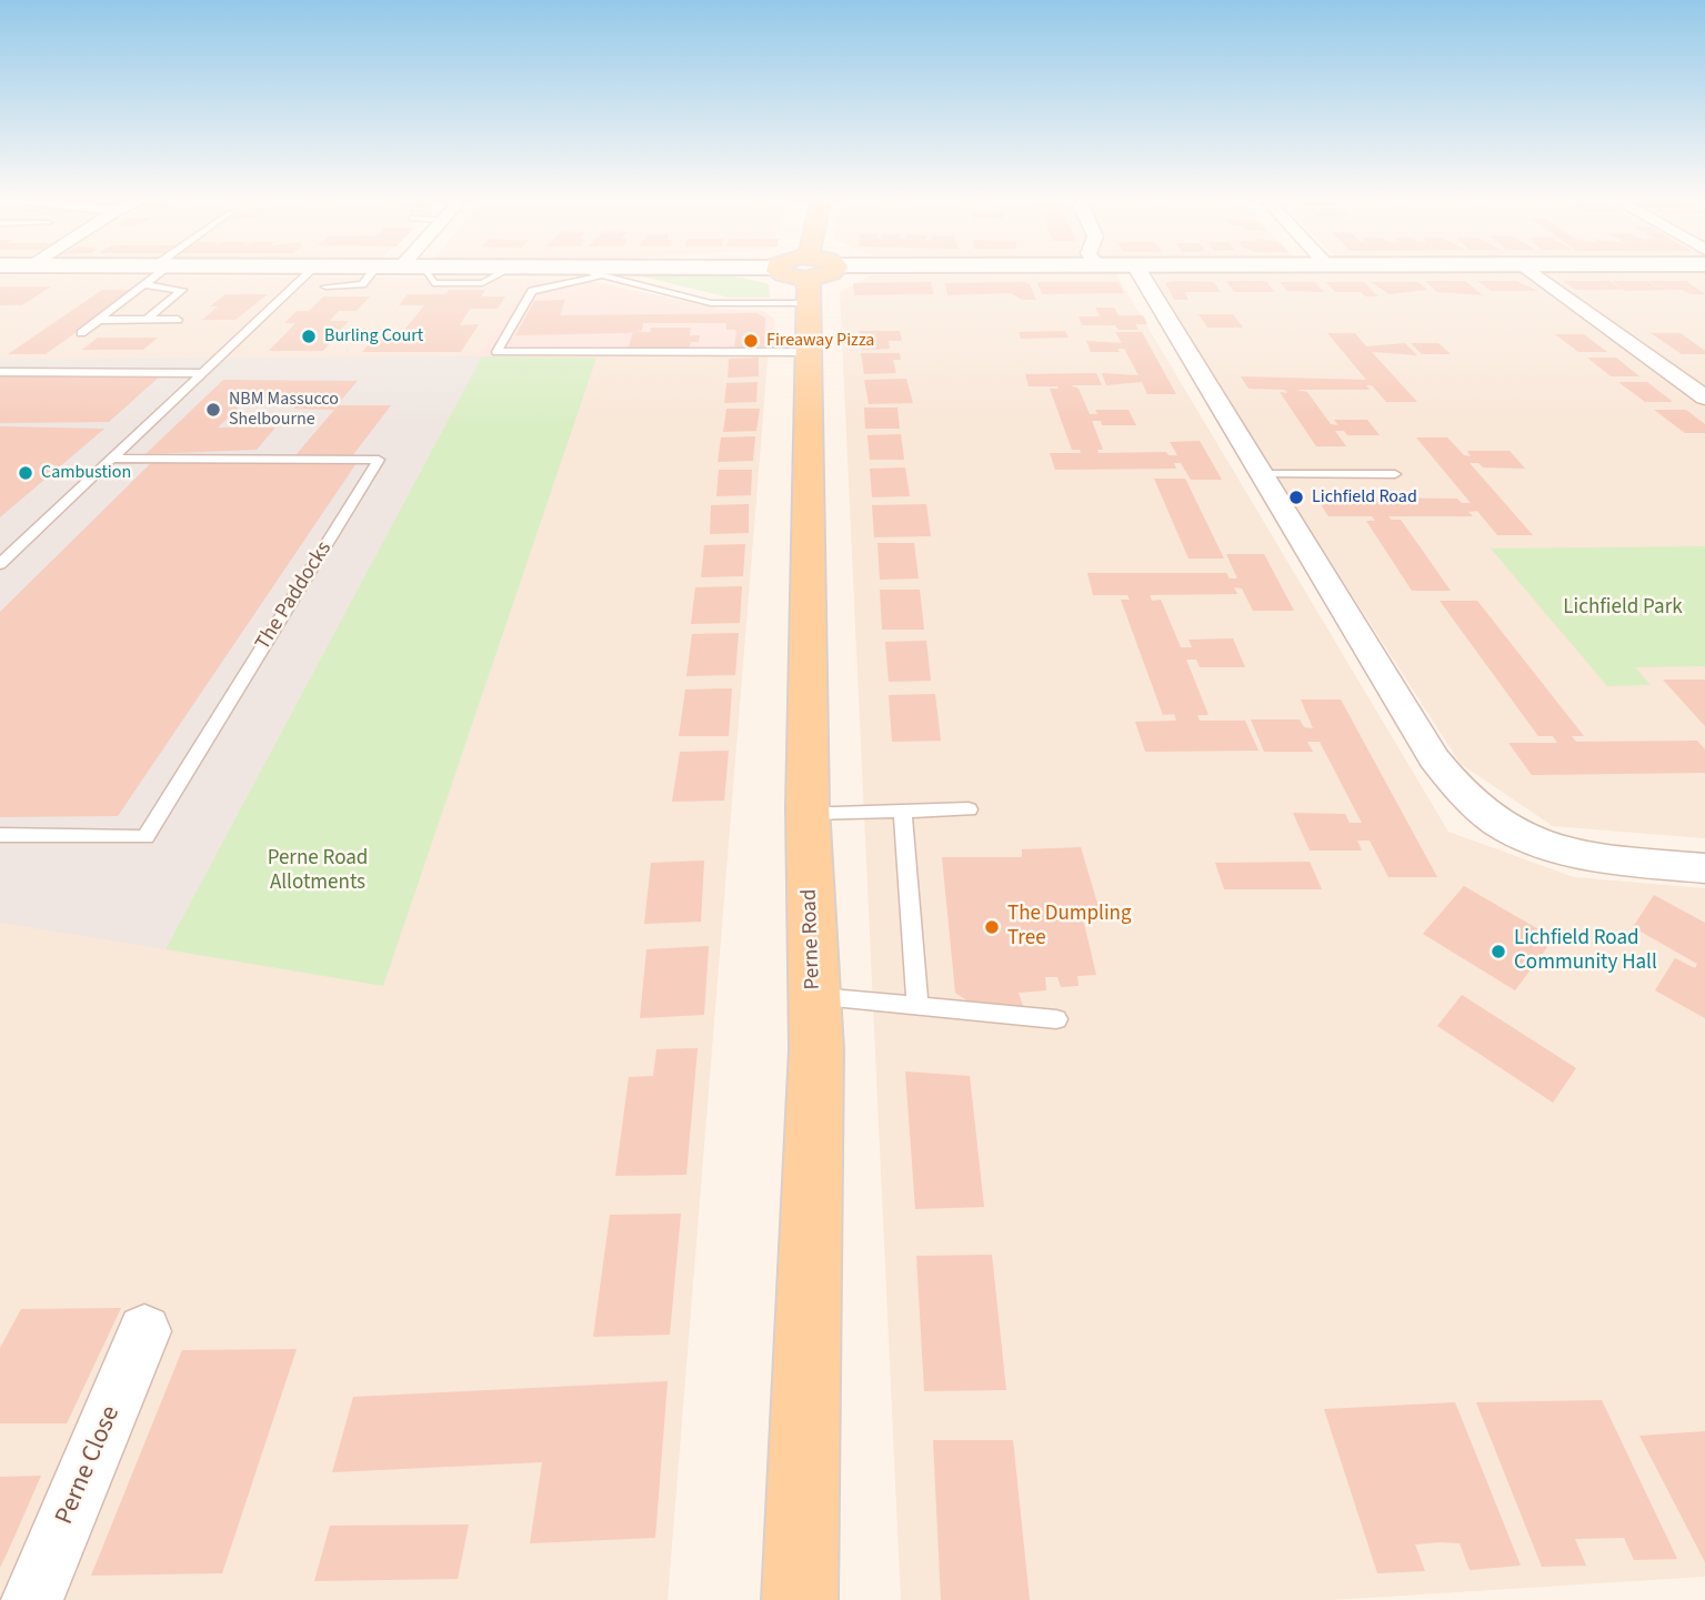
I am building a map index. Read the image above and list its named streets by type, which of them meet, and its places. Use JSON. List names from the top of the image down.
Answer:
{
  "streets": {
    "main road": ["Perne Road"],
    "street": ["Perne Close"],
    "lane": ["The Paddocks"]
  },
  "parks": ["Lichfield Park", "Perne Road Allotments"],
  "places": [
    "Burling Court",
    "Fireaway Pizza",
    "NBM Massucco Shelbourne",
    "Cambustion",
    "Lichfield Road",
    "The Dumpling Tree",
    "Lichfield Road Community Hall"
  ]
}
